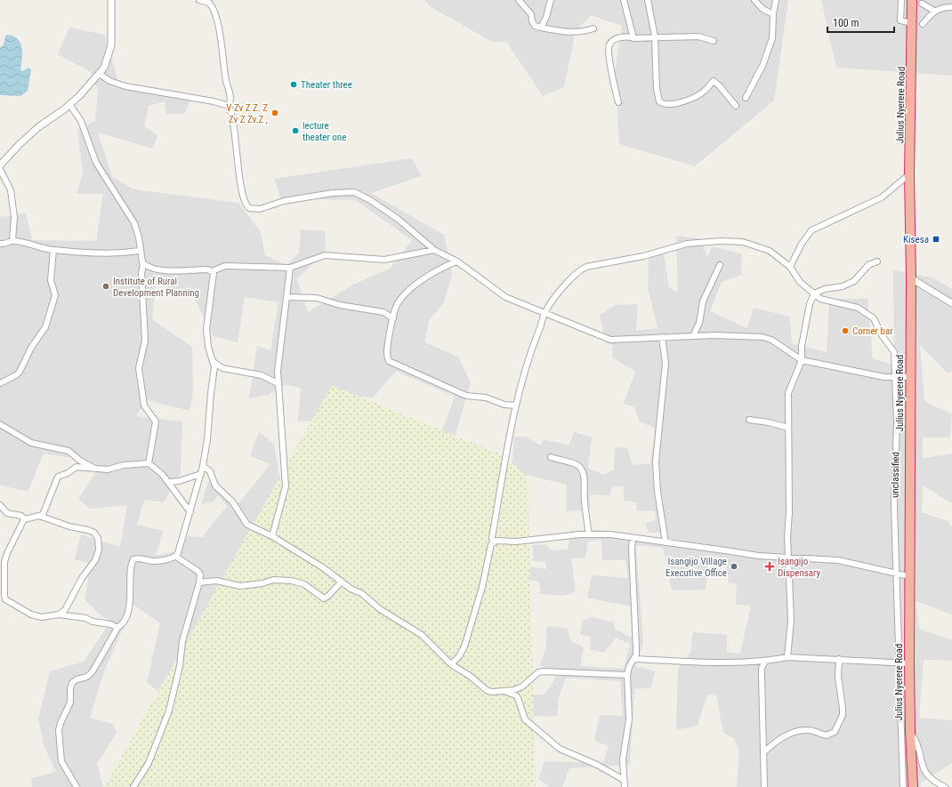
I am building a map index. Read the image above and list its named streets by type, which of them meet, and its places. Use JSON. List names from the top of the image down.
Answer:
{
  "streets": {
    "highway": ["Julius Nyerere Road"],
    "street": ["unclassified"]
  },
  "places": {
    "other": [
      "Theater three",
      "V Zv Z Z. Z Zv Z Zv.Z ,",
      "lecture theater one",
      "Institute of Rural Development Planning",
      "Corner bar",
      "Isangijo Village Executive Office"
    ],
    "transit": ["Kisesa"],
    "health": ["Isangijo Dispensary"]
  },
  "scale_bar": "100 m"
}
